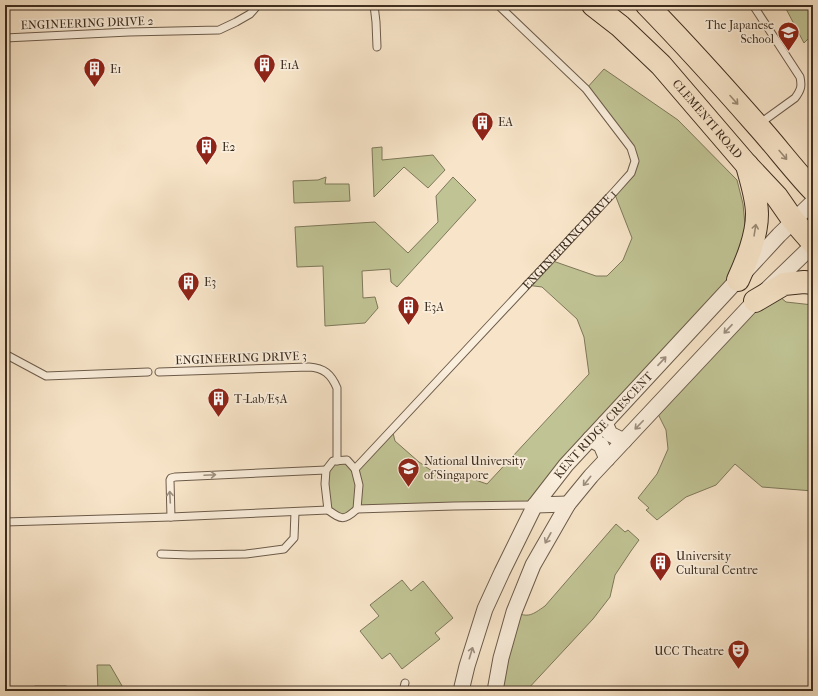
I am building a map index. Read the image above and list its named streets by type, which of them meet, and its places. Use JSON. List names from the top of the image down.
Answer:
{
  "streets": {
    "main road": ["CLEMENTI ROAD"],
    "street": ["KENT RIDGE CRESCENT"],
    "lane": ["ENGINEERING DRIVE 2", "ENGINEERING DRIVE 1", "ENGINEERING DRIVE 3"]
  },
  "crossings": [
    ["CLEMENTI ROAD", "KENT RIDGE CRESCENT"]
  ],
  "places": {
    "school or university": ["The Japanese School", "National University of Singapore"],
    "building": [
      "E1A",
      "E1",
      "EA",
      "E2",
      "E3",
      "E3A",
      "T-Lab/E5A",
      "University Cultural Centre"
    ],
    "theatre": ["UCC Theatre"]
  }
}
